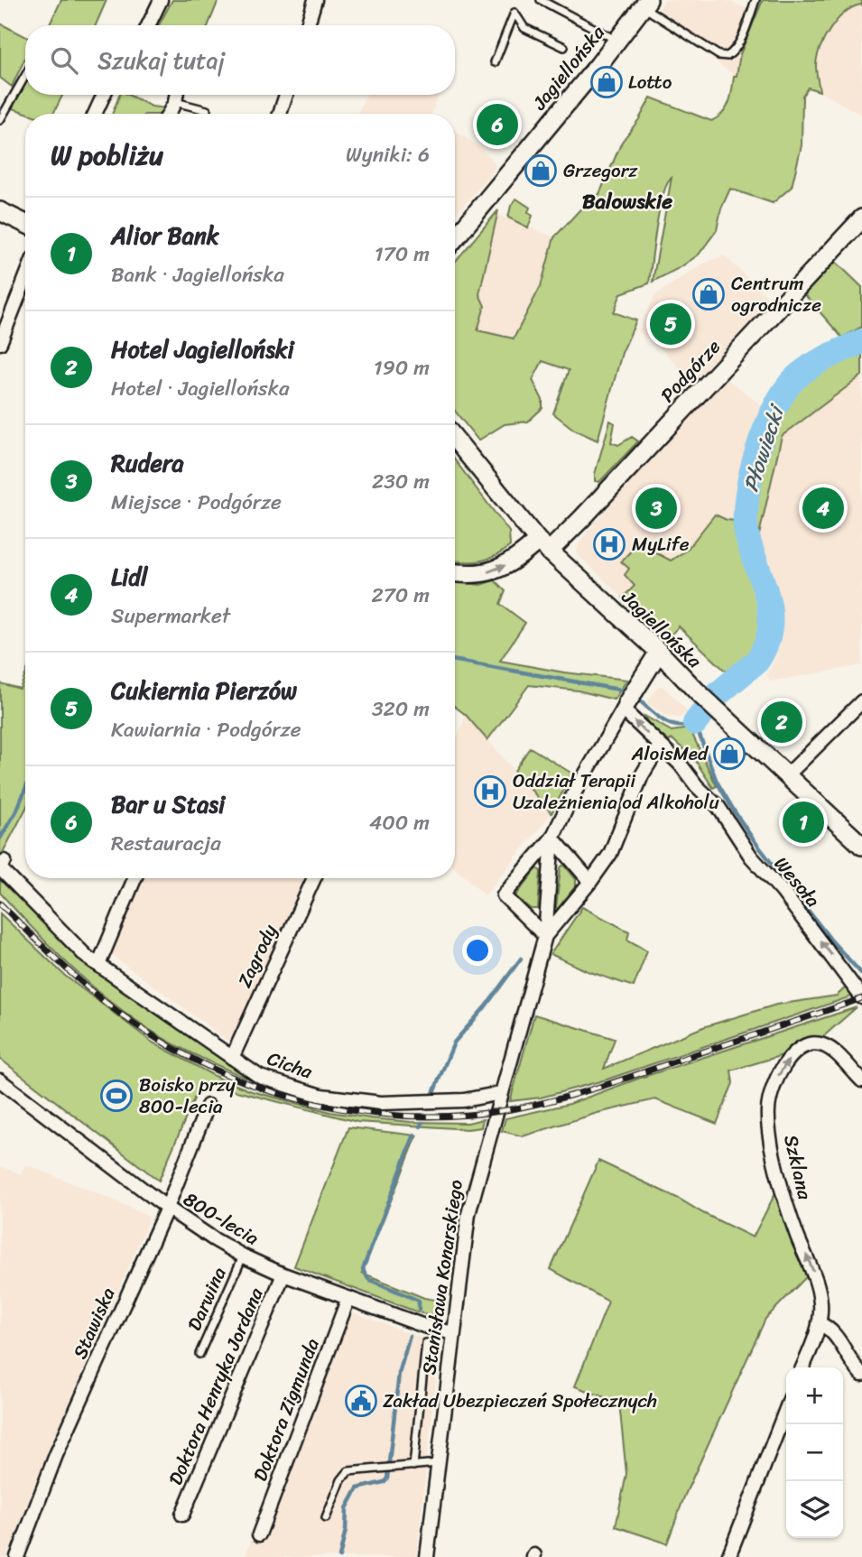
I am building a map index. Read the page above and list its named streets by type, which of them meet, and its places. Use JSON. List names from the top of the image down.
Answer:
{
  "streets": {
    "street": [
      "Jagiellońska",
      "Podgórze",
      "Wesoła",
      "Zagrody",
      "Cicha",
      "Szklana",
      "800-lecia",
      "Stanisława Konarskiego",
      "Stawiska",
      "Doktora Henryka Jordana",
      "Doktora Zigmunda"
    ],
    "lane": ["Darwina"]
  },
  "crossings": [
    ["Jagiellońska", "Podgórze"],
    ["Jagiellońska", "Stanisława Konarskiego"],
    ["Wesoła", "Stanisława Konarskiego"],
    ["Zagrody", "Cicha"],
    ["Cicha", "Stanisława Konarskiego"],
    ["800-lecia", "Stanisława Konarskiego"],
    ["800-lecia", "Darwina"],
    ["800-lecia", "Stawiska"],
    ["800-lecia", "Doktora Henryka Jordana"],
    ["800-lecia", "Doktora Zigmunda"]
  ],
  "one_way": ["Wesoła"],
  "districts": ["Balowskie"],
  "water": ["Płowiecki"],
  "places": {
    "shop": [
      "Lotto",
      "Grzegorz",
      "Centrum ogrodnicze",
      "AloisMed"
    ],
    "hospital": ["MyLife", "Oddział Terapii Uzależnienia od Alkoholu"],
    "sports": ["Boisko przy 800-lecia"],
    "public building": ["Zakład Ubezpieczeń Społecznych"]
  },
  "page": {
    "search": "Szukaj tutaj",
    "pins": [
      "6",
      "5",
      "3",
      "4",
      "2",
      "1"
    ],
    "heading": ["W pobliżu", "Wyniki: 6"],
    "list": [
      {
        "mark": "1",
        "name": "Alior Bank",
        "note": "Bank · Jagiellońska",
        "value": "170 m"
      },
      {
        "mark": "2",
        "name": "Hotel Jagielloński",
        "note": "Hotel · Jagiellońska",
        "value": "190 m"
      },
      {
        "mark": "3",
        "name": "Rudera",
        "note": "Miejsce · Podgórze",
        "value": "230 m"
      },
      {
        "mark": "4",
        "name": "Lidl",
        "note": "Supermarket",
        "value": "270 m"
      },
      {
        "mark": "5",
        "name": "Cukiernia Pierzów",
        "note": "Kawiarnia · Podgórze",
        "value": "320 m"
      },
      {
        "mark": "6",
        "name": "Bar u Stasi",
        "note": "Restauracja",
        "value": "400 m"
      }
    ],
    "map_buttons": ["+", "−"]
  }
}
